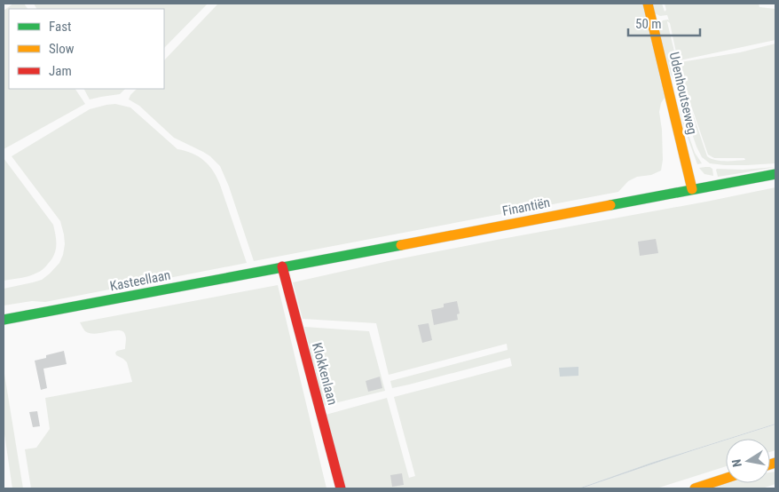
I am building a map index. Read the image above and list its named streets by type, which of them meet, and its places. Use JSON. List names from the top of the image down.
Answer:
{
  "streets": {
    "main road": [
      "Udenhoutseweg",
      "Finantiën",
      "Kasteellaan",
      "Klokkenlaan"
    ]
  },
  "crossings": [
    ["Udenhoutseweg", "Finantiën"],
    ["Finantiën", "Kasteellaan"],
    ["Finantiën", "Klokkenlaan"],
    ["Kasteellaan", "Klokkenlaan"]
  ],
  "legend": ["Fast", "Slow", "Jam"],
  "scale_bar": "50 m",
  "north": "left"
}
